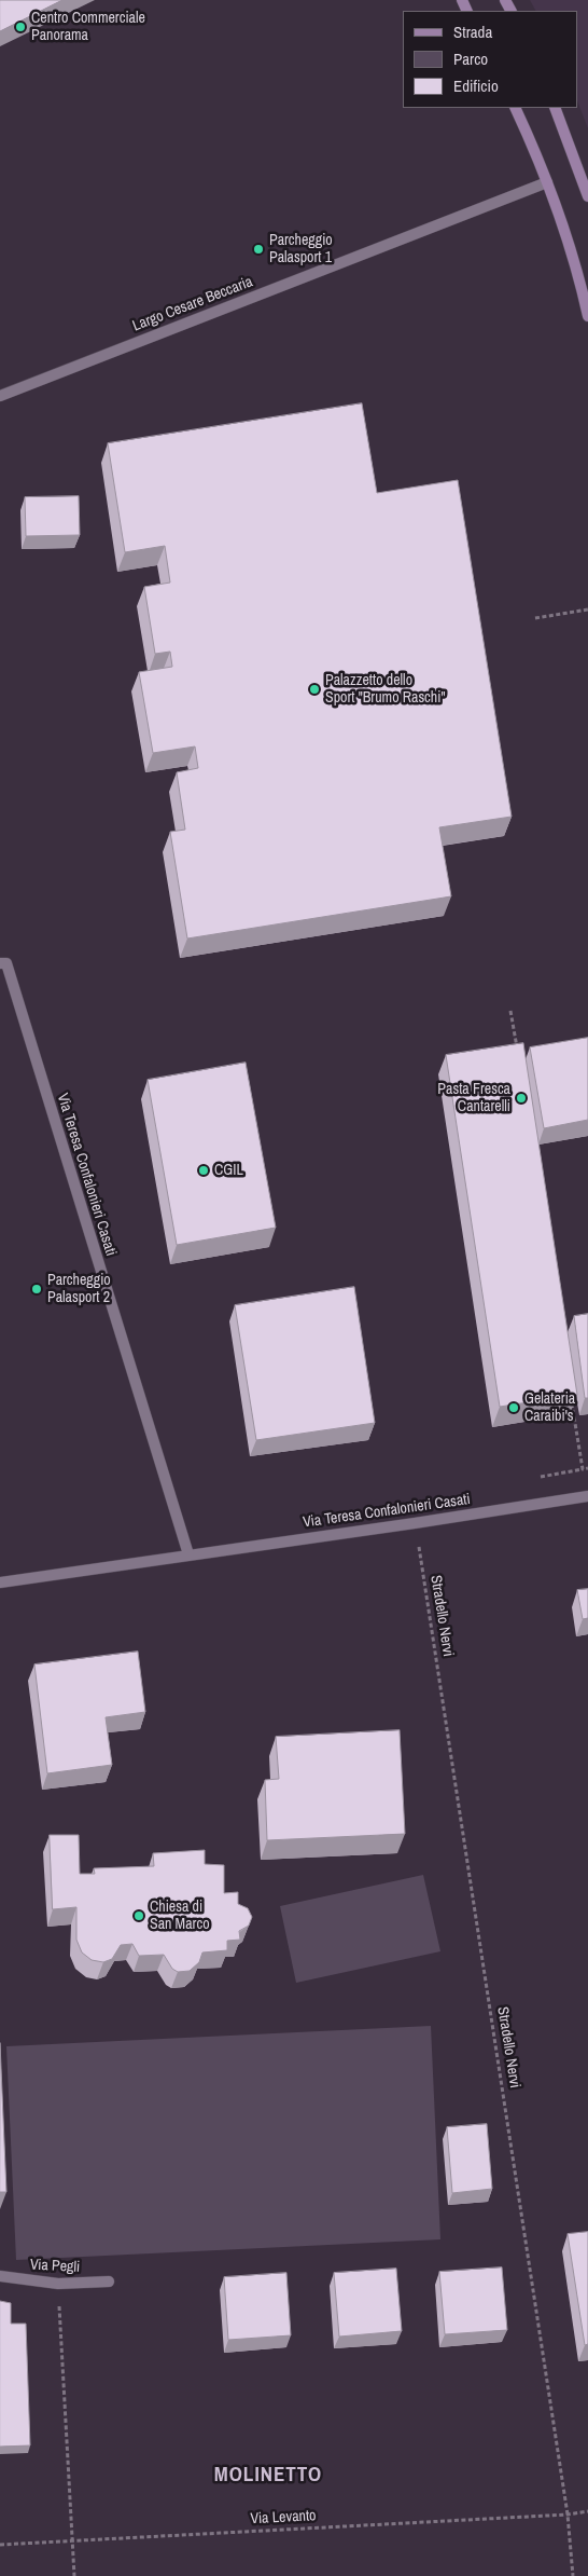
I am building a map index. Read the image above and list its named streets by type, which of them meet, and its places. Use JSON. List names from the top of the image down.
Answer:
{
  "streets": {
    "street": ["Largo Cesare Beccaria", "Via Teresa Confalonieri Casati", "Via Pegli"],
    "path": ["Stradello Nervi", "Via Levanto"]
  },
  "crossings": [
    ["Via Teresa Confalonieri Casati", "Stradello Nervi"],
    ["Stradello Nervi", "Via Levanto"]
  ],
  "districts": ["MOLINETTO"],
  "places": [
    "Centro Commerciale Panorama",
    "Parcheggio Palasport 1",
    "Palazzetto dello Sport \"Brumo Raschi\"",
    "Pasta Fresca Cantarelli",
    "CGIL",
    "Parcheggio Palasport 2",
    "Gelateria Caraibi's",
    "Chiesa di San Marco"
  ],
  "legend": ["Strada", "Parco", "Edificio"]
}
